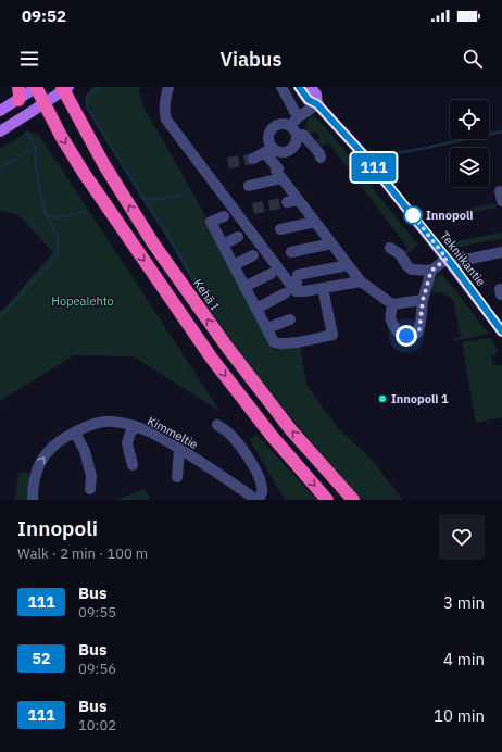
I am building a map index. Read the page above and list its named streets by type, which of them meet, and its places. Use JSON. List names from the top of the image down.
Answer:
{
  "streets": {
    "highway": ["Kehä I"],
    "main road": ["Tekniikantie"],
    "street": ["Kimmeltie"]
  },
  "parks": ["Hopealehto"],
  "places": ["Innopoli", "Innopoli 1"],
  "lines": ["bus line 111"],
  "page": {
    "status": "09:52",
    "header": "Viabus",
    "on_map": "111",
    "heading": ["Innopoli", "Walk · 2 min · 100 m"],
    "list": [
      {
        "mark": "111",
        "name": "Bus",
        "note": "09:55",
        "value": "3 min"
      },
      {
        "mark": "52",
        "name": "Bus",
        "note": "09:56",
        "value": "4 min"
      },
      {
        "mark": "111",
        "name": "Bus",
        "note": "10:02",
        "value": "10 min"
      }
    ]
  }
}
